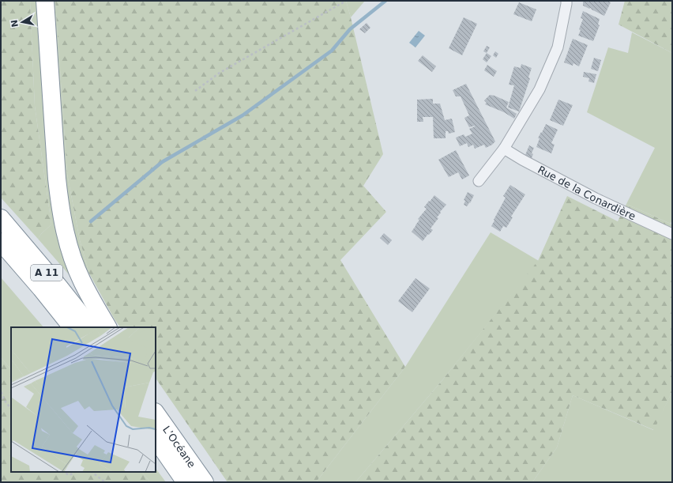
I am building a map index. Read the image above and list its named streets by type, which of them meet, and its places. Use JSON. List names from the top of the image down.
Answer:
{
  "streets": {
    "highway": ["A 11", "L’Océane"],
    "street": ["Rue de la Conardière"]
  },
  "north": "left"
}
